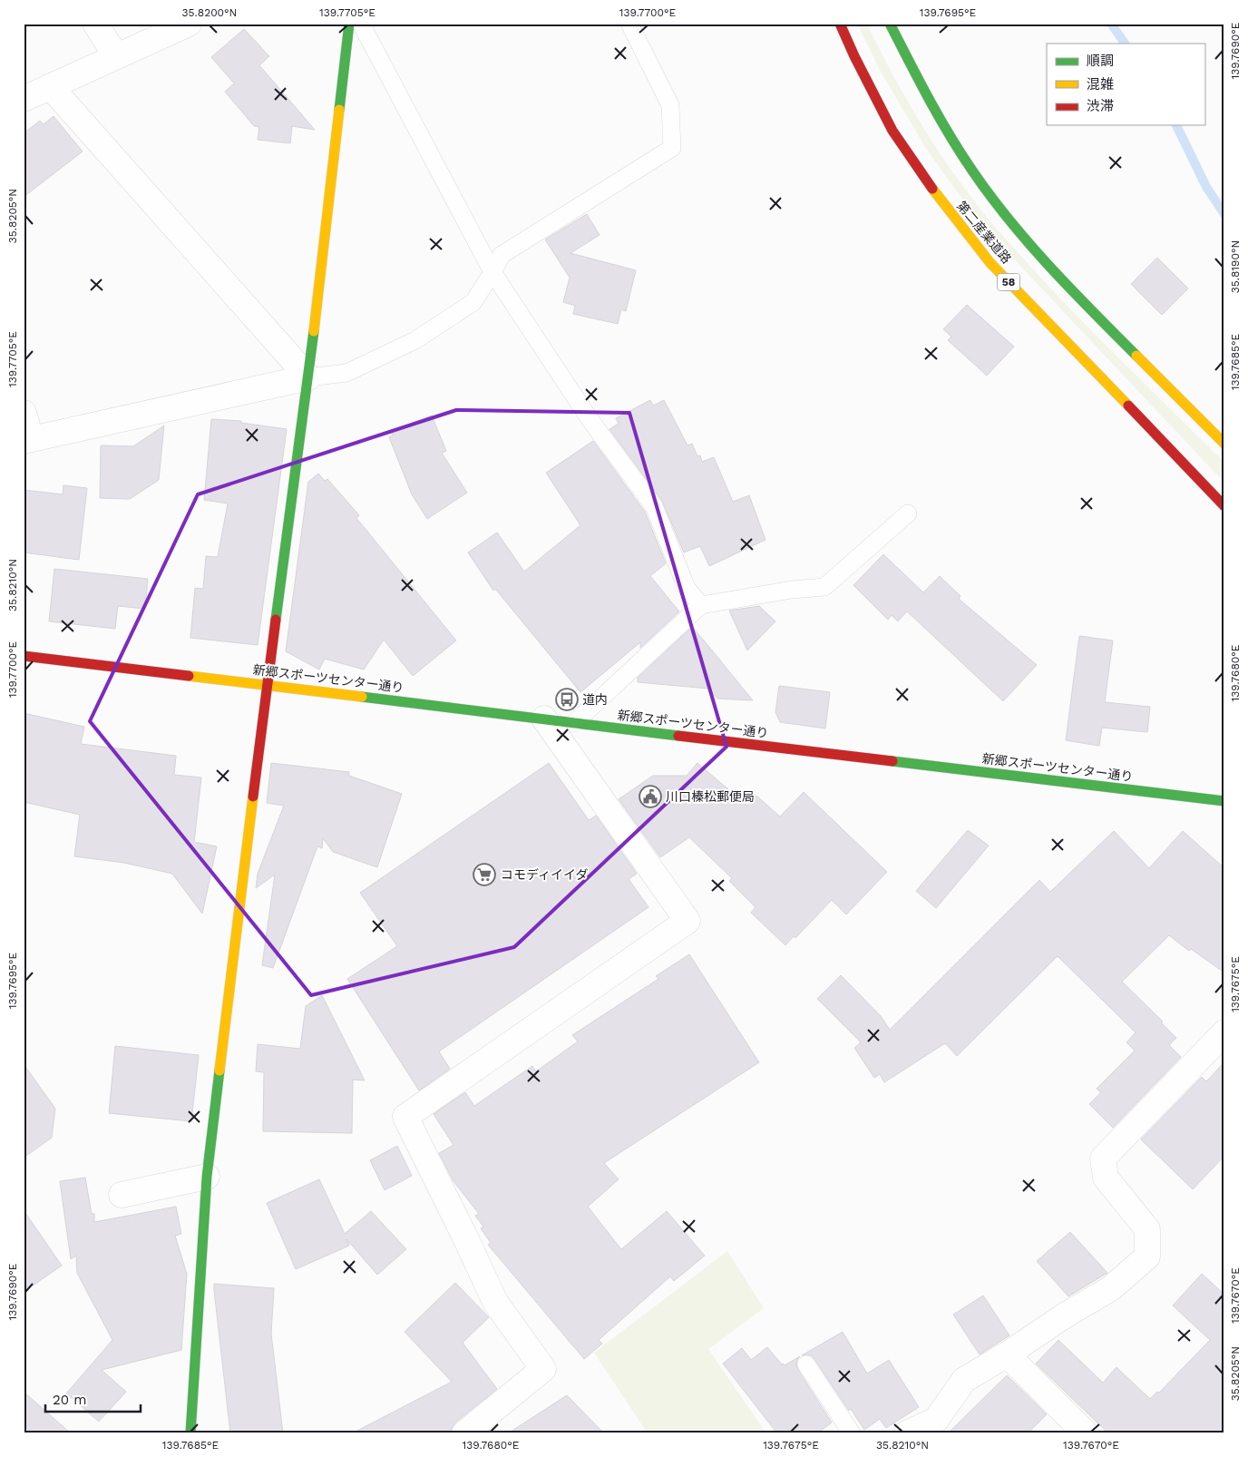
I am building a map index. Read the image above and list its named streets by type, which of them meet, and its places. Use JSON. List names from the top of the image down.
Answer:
{
  "streets": {
    "street": ["第二産業道路", "58", "新郷スポーツセンター通り"]
  },
  "places": {
    "bus stop": ["道内"],
    "public building": ["川口榛松郵便局"],
    "supermarket": ["コモディイイダ"]
  },
  "legend": ["順調", "混雑", "渋滞"],
  "scale_bar": "20 m",
  "coordinates": [
    "35.8200°N",
    "139.7705°E",
    "139.7700°E",
    "139.7695°E",
    "139.7690°E",
    "35.8205°N",
    "35.8190°N",
    "139.7685°E",
    "35.8210°N",
    "139.7680°E",
    "139.7675°E",
    "139.7670°E"
  ]
}
